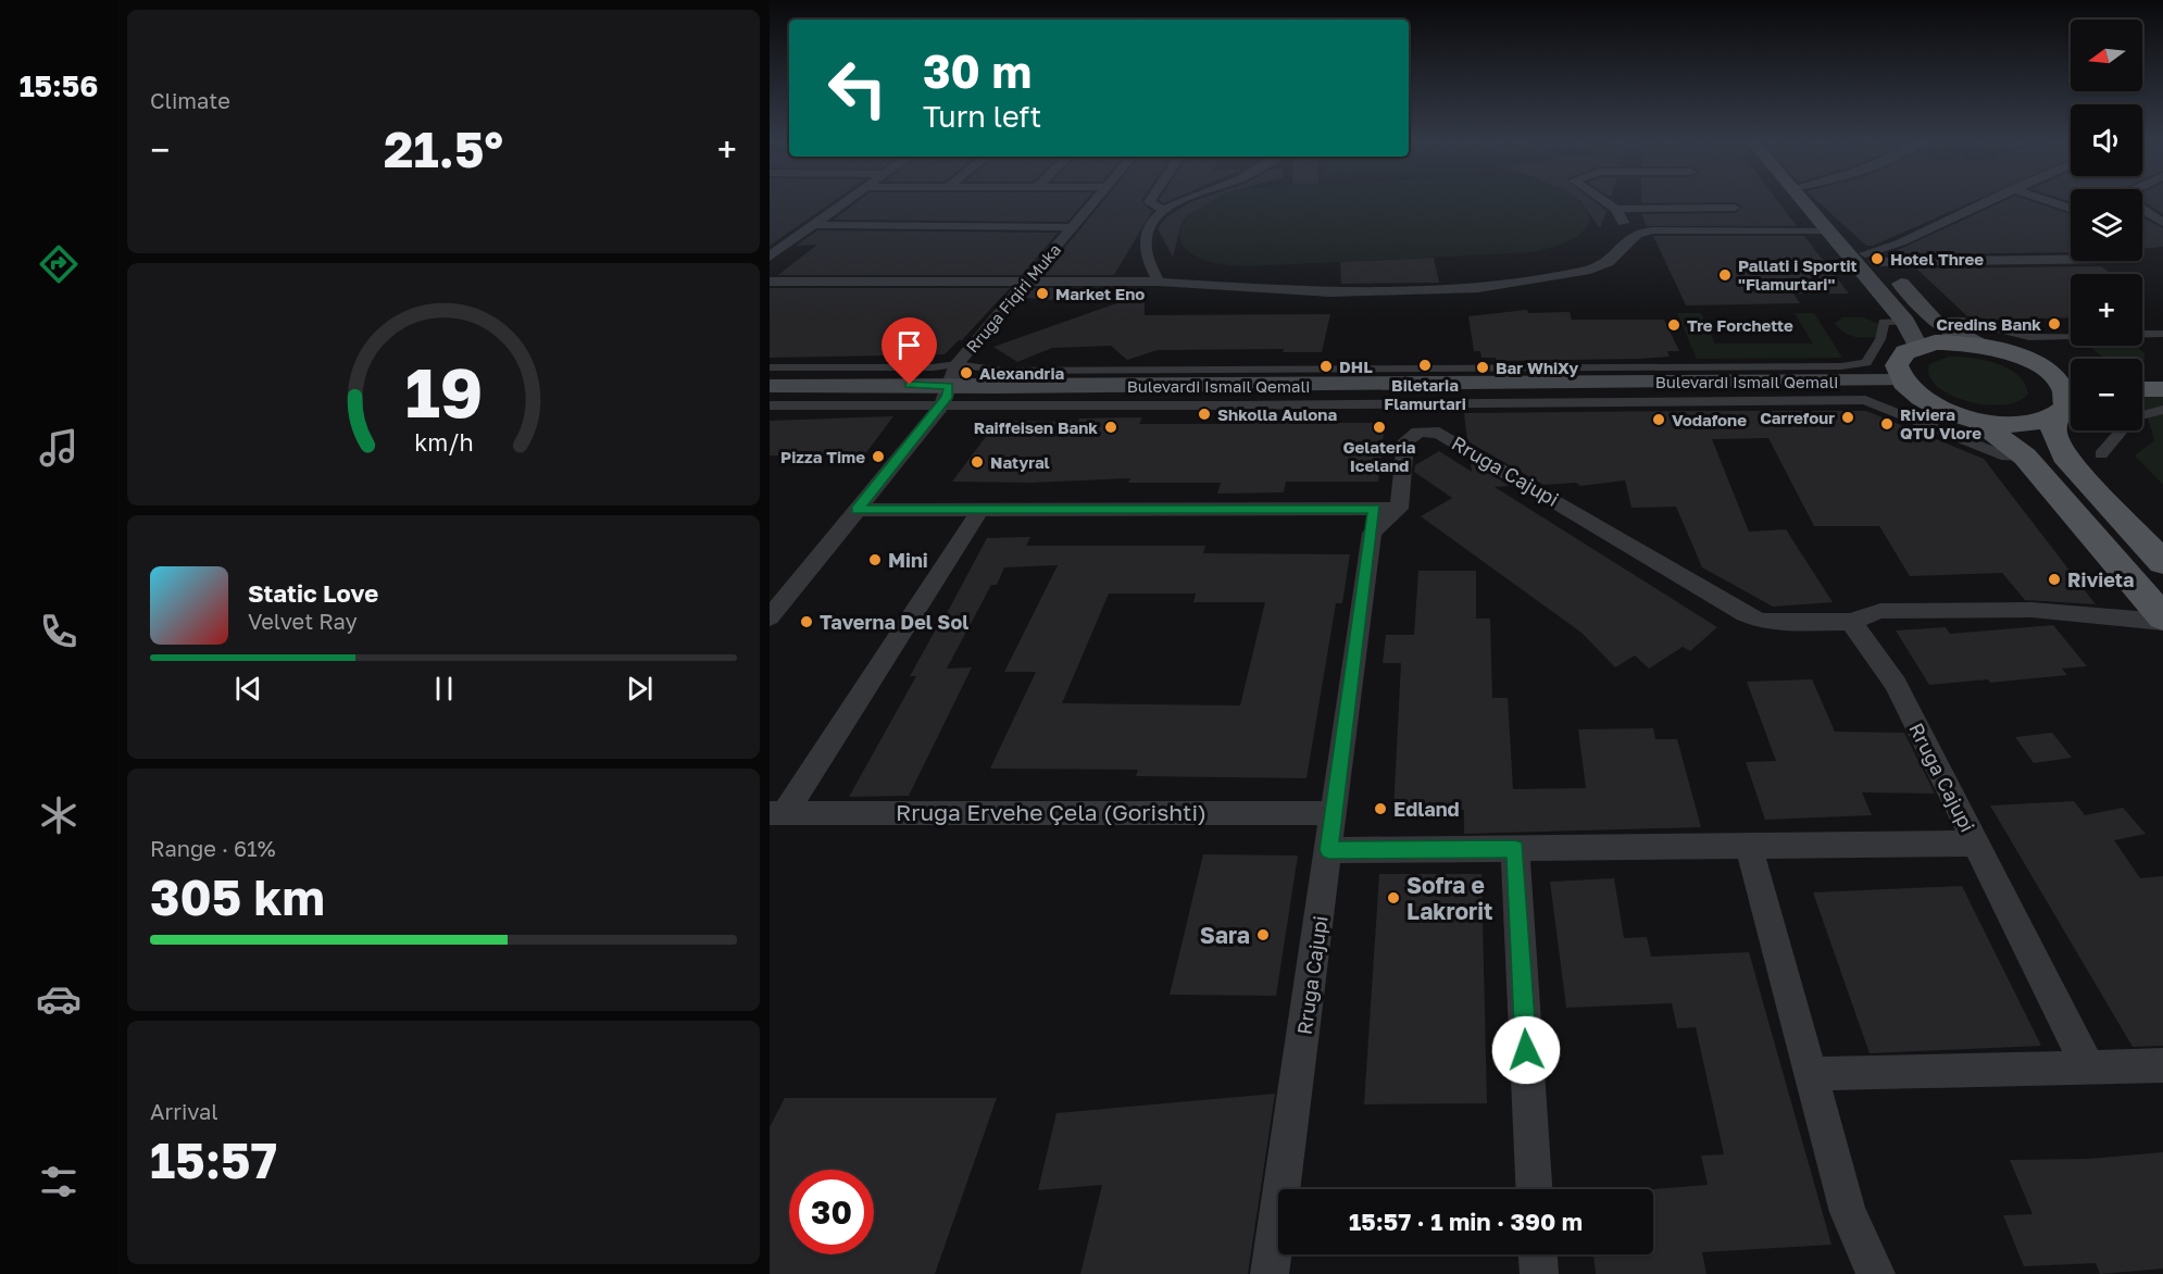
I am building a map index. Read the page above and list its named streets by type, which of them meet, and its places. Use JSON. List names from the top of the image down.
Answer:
{
  "streets": {
    "main road": ["Bulevardi Ismail Qemali"],
    "street": ["Rruga Fiqiri Muka", "Rruga Cajupi", "Rruga Ervehe Çela (Gorishti)"]
  },
  "crossings": [
    ["Rruga Fiqiri Muka", "Bulevardi Ismail Qemali"],
    ["Rruga Cajupi", "Rruga Ervehe Çela (Gorishti)"]
  ],
  "places": [
    "Hotel Three",
    "Pallati i Sportit \"Flamurtari\"",
    "Market Eno",
    "Credins Bank",
    "Tre Forchette",
    "Biletaria Flamurtari",
    "DHL",
    "Bar WhiXy",
    "Alexandria",
    "Shkolla Aulona",
    "Carrefour",
    "Vodafone",
    "Riviera QTU Vlore",
    "Raiffeisen Bank",
    "Gelateria Iceland",
    "Pizza Time",
    "Natyral",
    "Mini",
    "Rivieta",
    "Taverna Del Sol",
    "Edland",
    "Sofra e Lakrorit",
    "Sara"
  ],
  "north": "left",
  "page": {
    "tabs": "15:56",
    "tile": [
      "Climate",
      ["Range · 61%", "305 km"],
      ["Arrival", "15:57"]
    ],
    "map_buttons": ["+", "−"],
    "turn": ["30 m", "Turn left"],
    "heat": ["−", "21.5°", "+"],
    "song": ["Static Love", "Velvet Ray"],
    "limit": "30",
    "trip": "15:57 · 1 min · 390 m",
    "gauge": ["19", "km/h"]
  }
}
